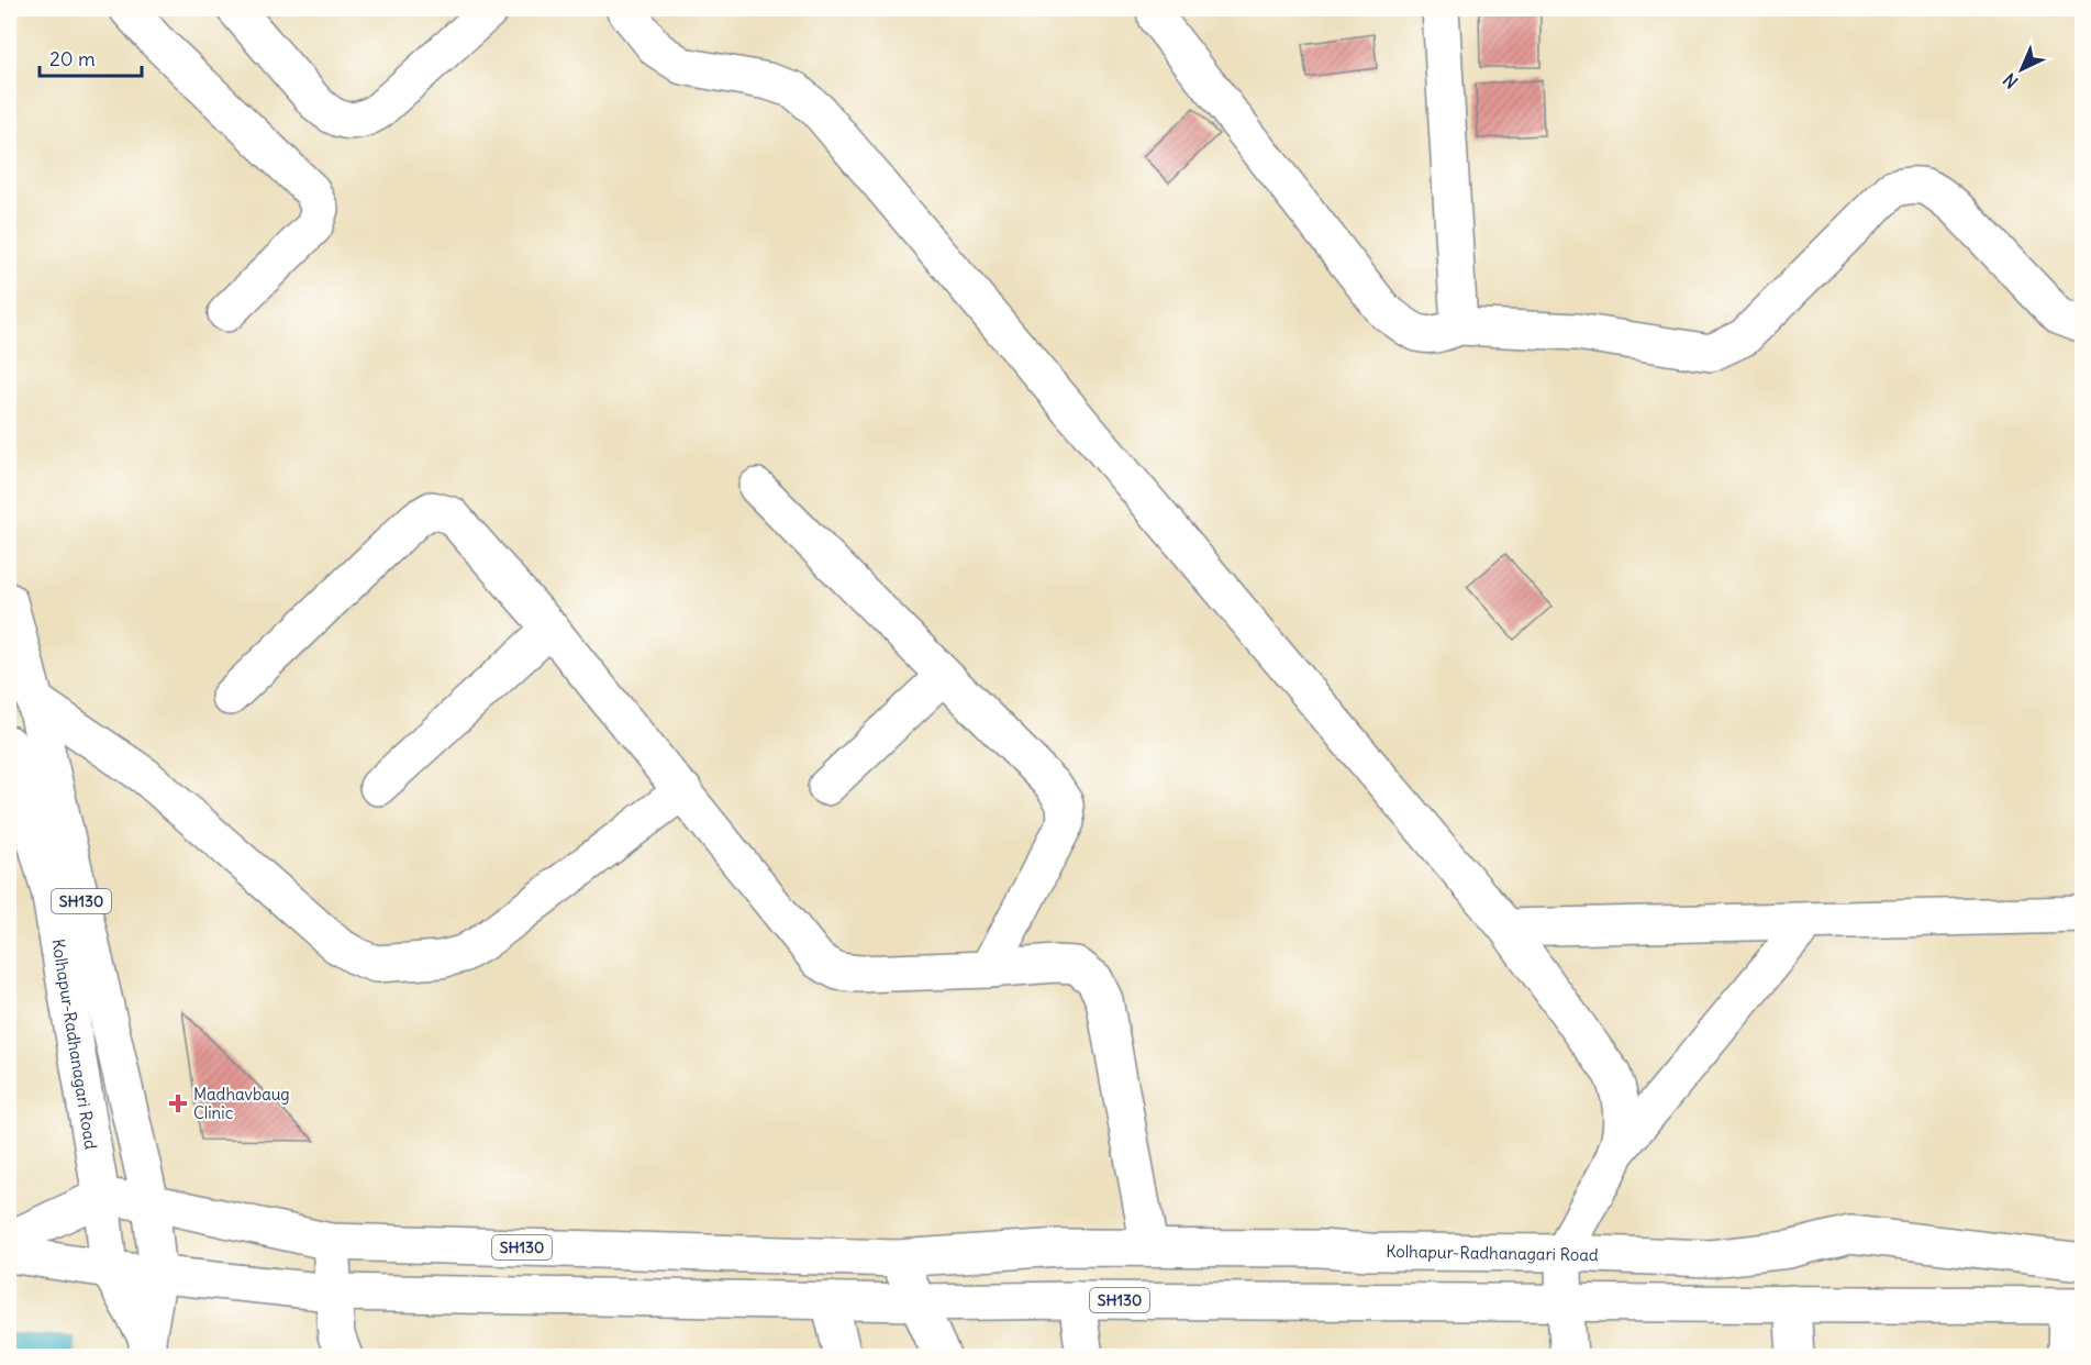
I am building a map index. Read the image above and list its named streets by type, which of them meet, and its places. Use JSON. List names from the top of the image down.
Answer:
{
  "streets": {
    "street": ["SH130", "Kolhapur-Radhanagari Road"]
  },
  "crossings": [
    ["SH130", "Kolhapur-Radhanagari Road"]
  ],
  "places": {
    "health": ["Madhavbaug Clinic"]
  },
  "scale_bar": "20 m",
  "north": "bottom left"
}
